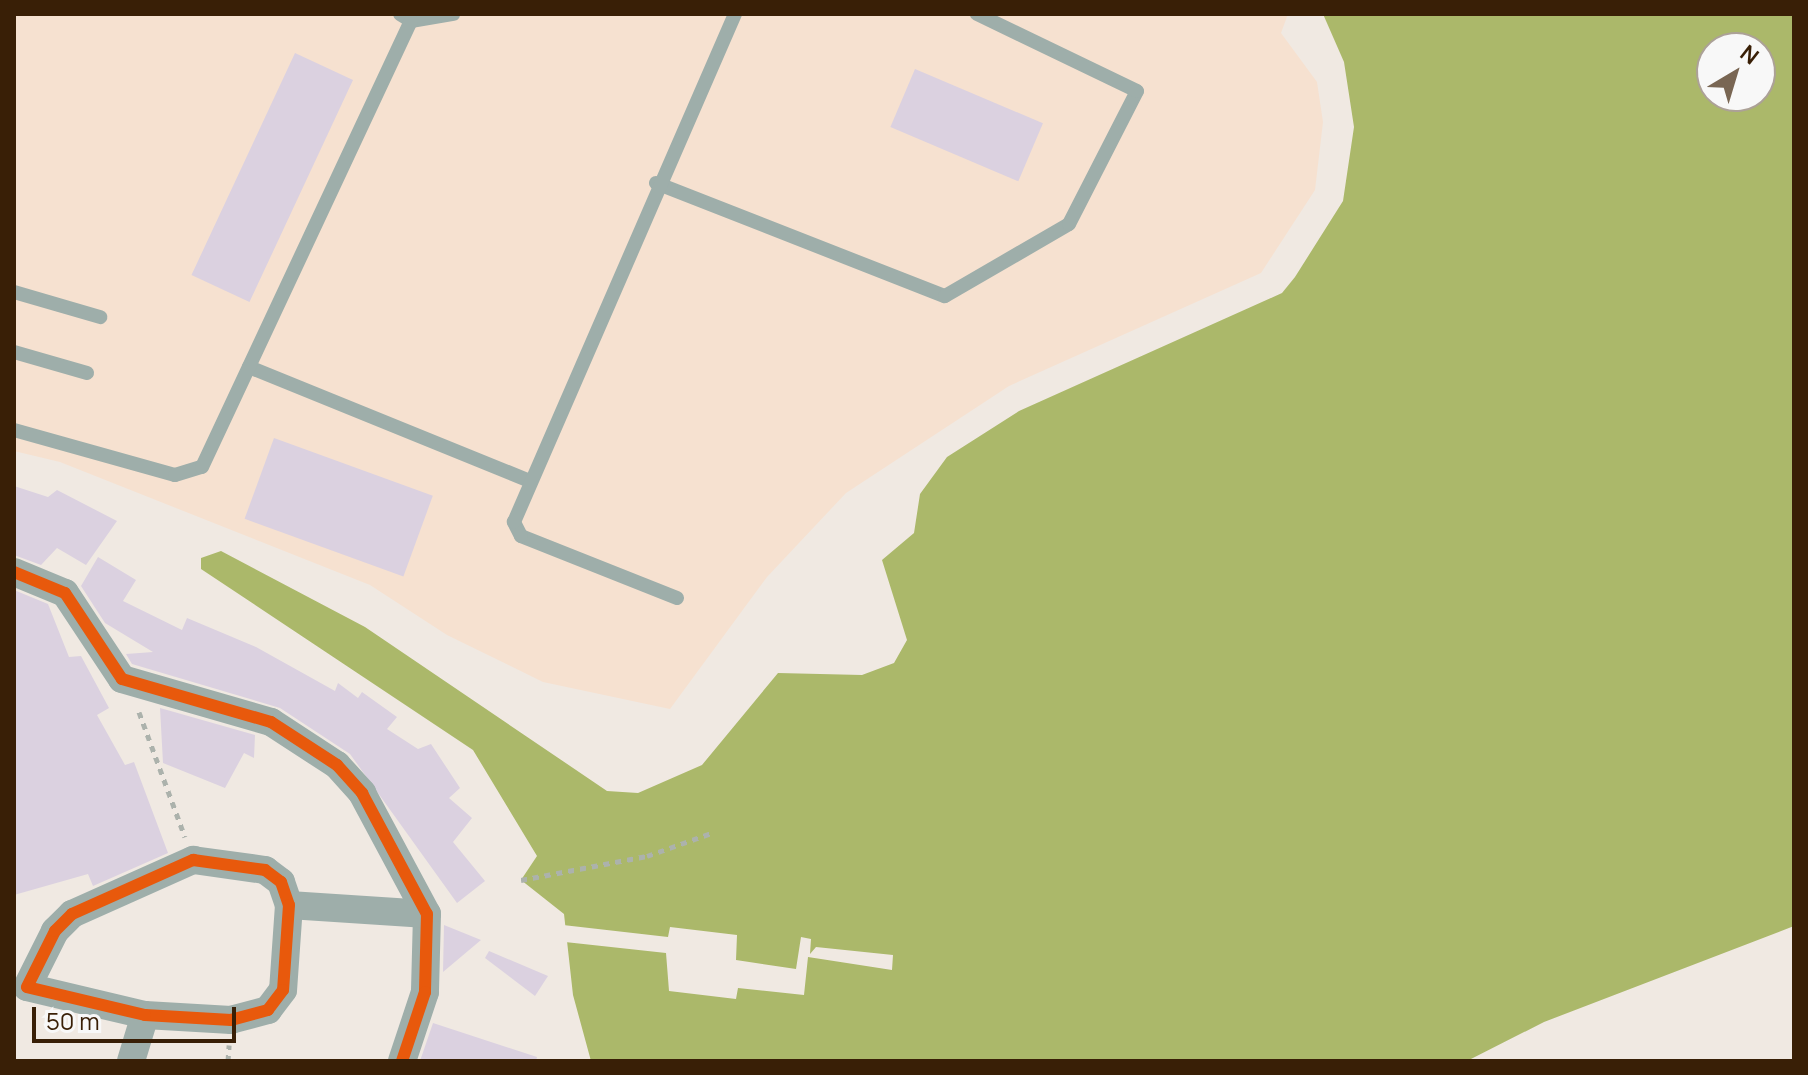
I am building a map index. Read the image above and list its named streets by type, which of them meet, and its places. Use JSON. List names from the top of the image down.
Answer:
{
  "scale_bar": "50 m",
  "north": "top right"
}
